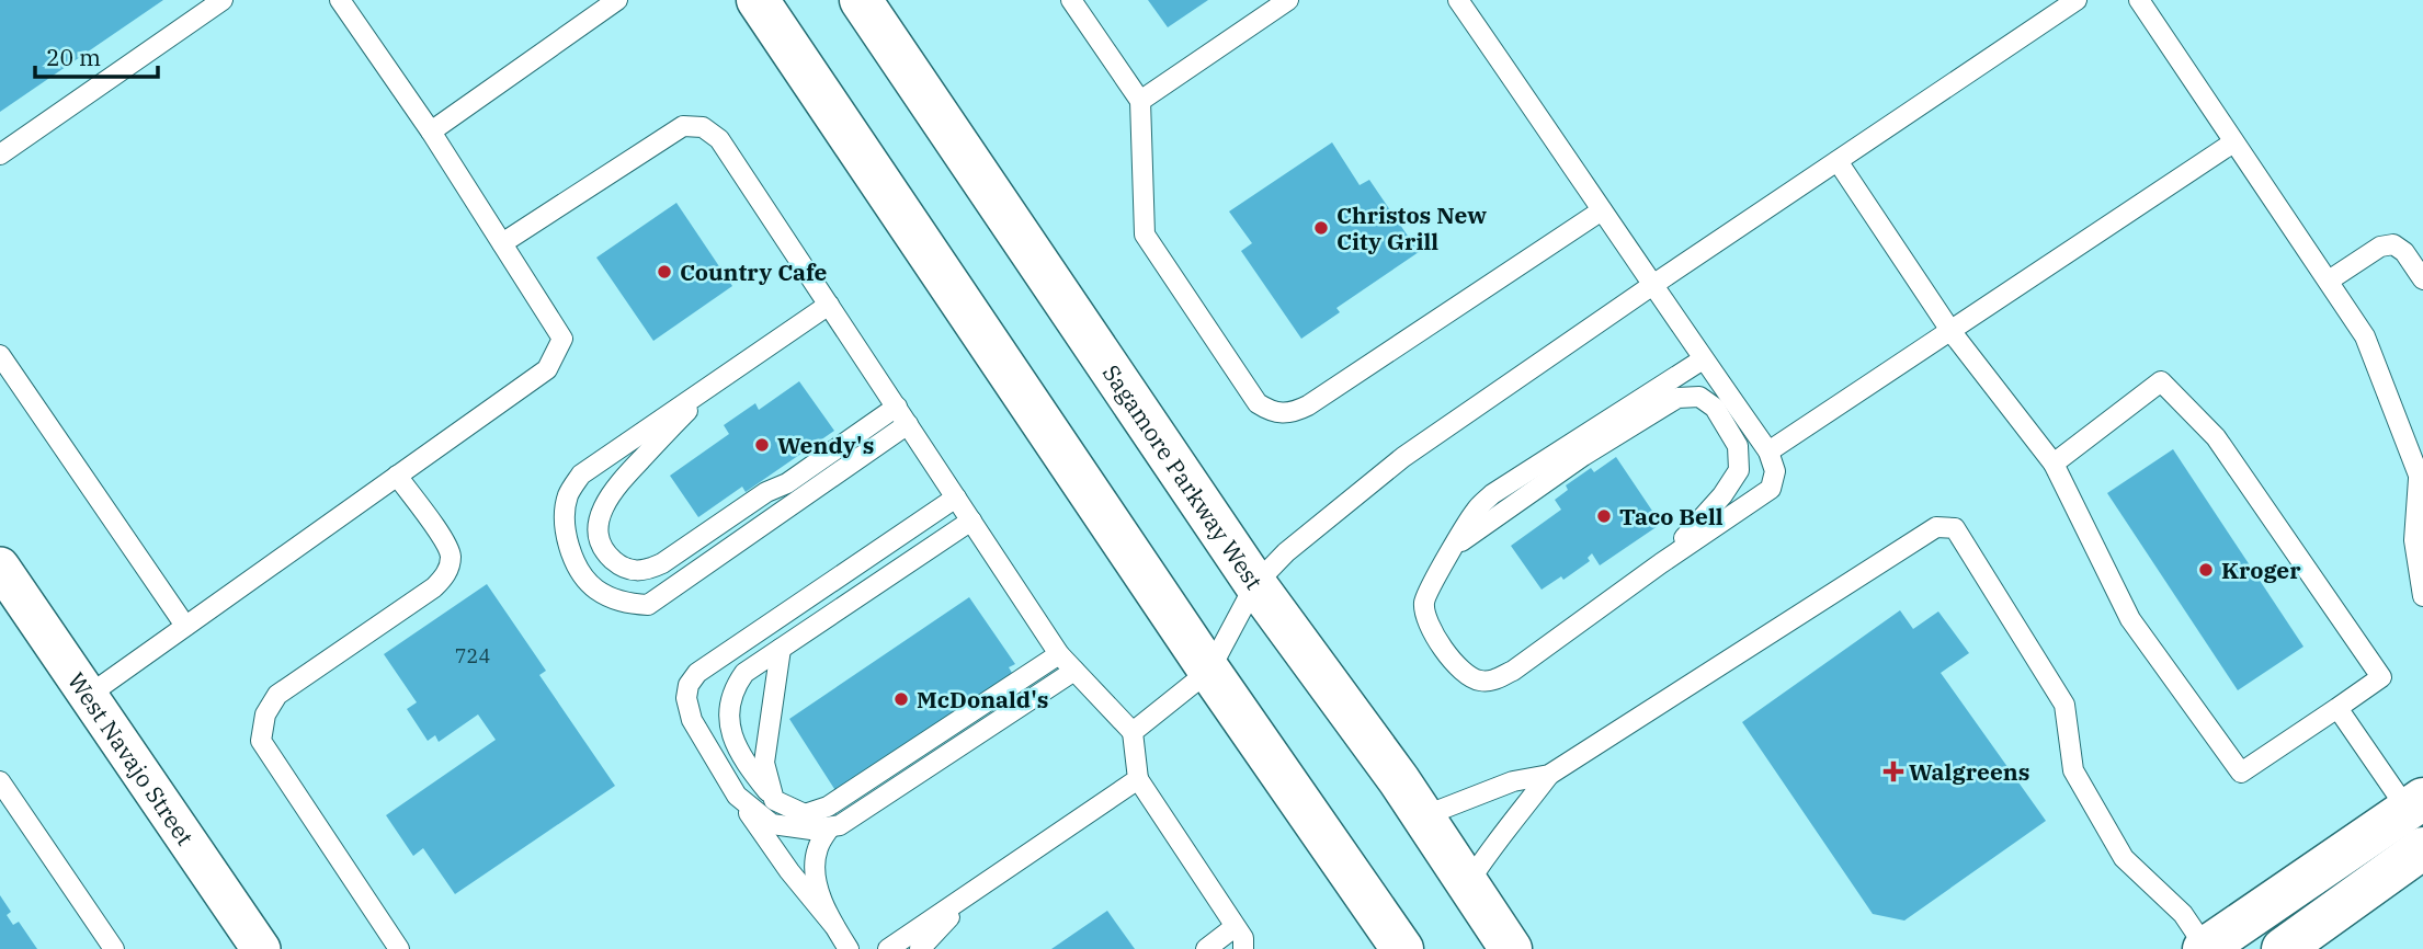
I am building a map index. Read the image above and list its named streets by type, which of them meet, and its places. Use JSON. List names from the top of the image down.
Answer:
{
  "streets": {
    "main road": ["Sagamore Parkway West"],
    "street": ["West Navajo Street"]
  },
  "places": {
    "other": [
      "Christos New City Grill",
      "Country Cafe",
      "Wendy's",
      "Taco Bell",
      "Kroger",
      "McDonald's"
    ],
    "health": ["Walgreens"]
  },
  "house_numbers": ["724"],
  "scale_bar": "20 m"
}
